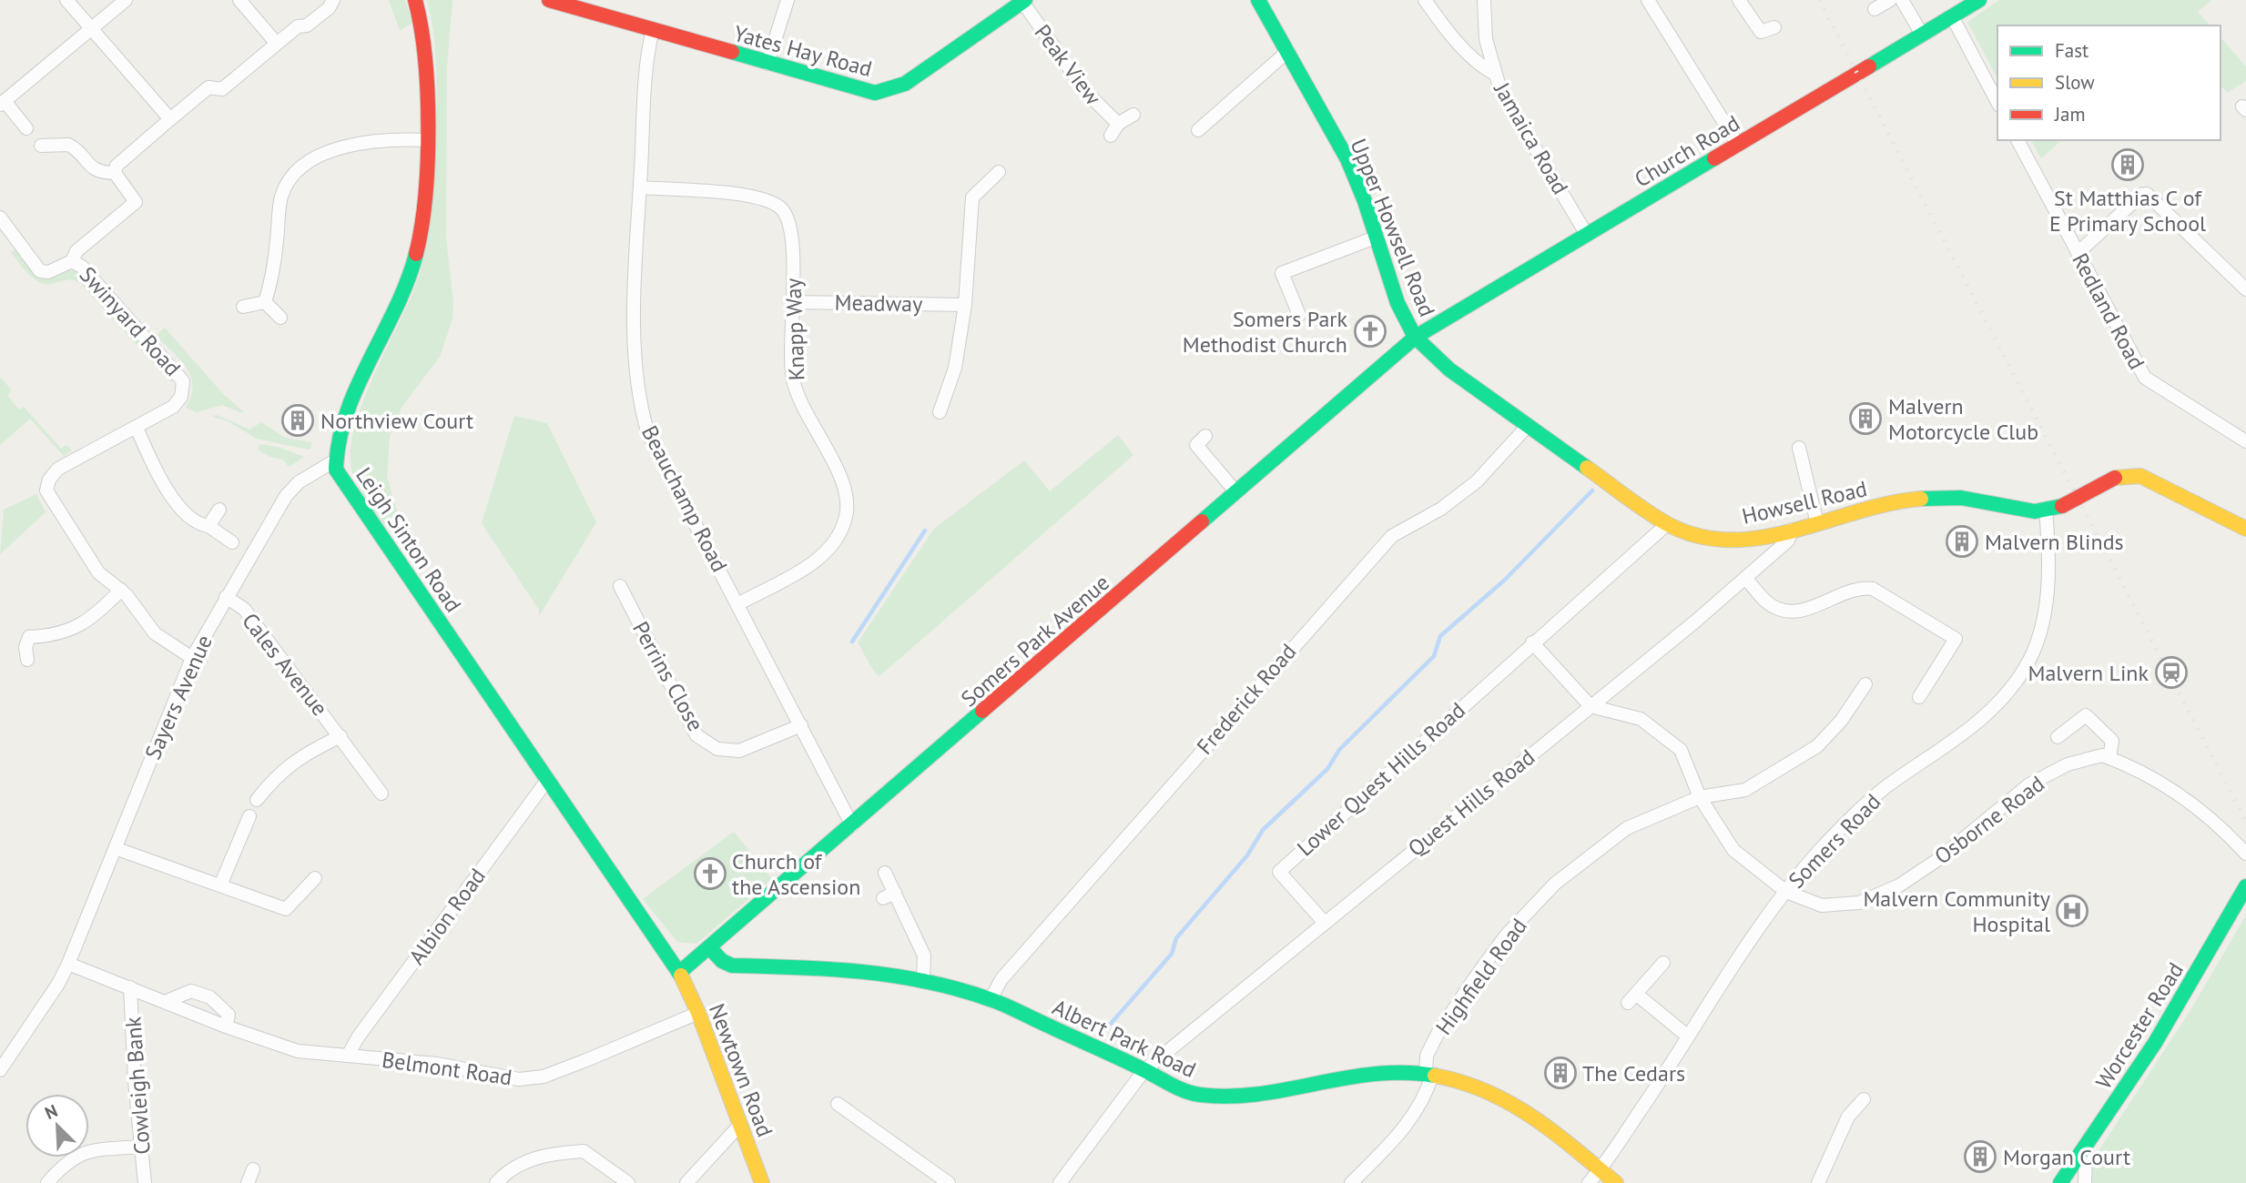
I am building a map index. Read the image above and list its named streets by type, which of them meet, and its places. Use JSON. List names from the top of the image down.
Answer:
{
  "streets": {
    "main road": [
      "Yates Hay Road",
      "Church Road",
      "Upper Howsell Road",
      "Howsell Road",
      "Leigh Sinton Road",
      "Somers Park Avenue",
      "Worcester Road",
      "Albert Park Road",
      "Newtown Road"
    ],
    "street": [
      "Peak View",
      "Jamaica Road",
      "Meadway",
      "Redland Road",
      "Swinyard Road",
      "Knapp Way",
      "Beauchamp Road",
      "Cales Avenue",
      "Perrins Close",
      "Sayers Avenue",
      "Frederick Road",
      "Lower Quest Hills Road",
      "Quest Hills Road",
      "Osborne Road",
      "Somers Road",
      "Albion Road",
      "Highfield Road",
      "Belmont Road",
      "Cowleigh Bank"
    ]
  },
  "crossings": [
    ["Yates Hay Road", "Peak View"],
    ["Yates Hay Road", "Beauchamp Road"],
    ["Jamaica Road", "Church Road"],
    ["Church Road", "Upper Howsell Road"],
    ["Church Road", "Howsell Road"],
    ["Church Road", "Somers Park Avenue"],
    ["Upper Howsell Road", "Howsell Road"],
    ["Upper Howsell Road", "Somers Park Avenue"],
    ["Meadway", "Knapp Way"],
    ["Swinyard Road", "Sayers Avenue"],
    ["Knapp Way", "Beauchamp Road"],
    ["Beauchamp Road", "Somers Park Avenue"],
    ["Beauchamp Road", "Perrins Close"],
    ["Howsell Road", "Somers Park Avenue"],
    ["Howsell Road", "Frederick Road"],
    ["Howsell Road", "Lower Quest Hills Road"],
    ["Howsell Road", "Quest Hills Road"],
    ["Howsell Road", "Somers Road"],
    ["Leigh Sinton Road", "Somers Park Avenue"],
    ["Leigh Sinton Road", "Sayers Avenue"],
    ["Leigh Sinton Road", "Albion Road"],
    ["Leigh Sinton Road", "Newtown Road"],
    ["Somers Park Avenue", "Albert Park Road"],
    ["Somers Park Avenue", "Newtown Road"],
    ["Cales Avenue", "Sayers Avenue"],
    ["Sayers Avenue", "Belmont Road"],
    ["Frederick Road", "Albert Park Road"],
    ["Lower Quest Hills Road", "Quest Hills Road"],
    ["Quest Hills Road", "Osborne Road"],
    ["Quest Hills Road", "Albert Park Road"],
    ["Osborne Road", "Somers Road"],
    ["Osborne Road", "Highfield Road"],
    ["Somers Road", "Albert Park Road"],
    ["Albion Road", "Belmont Road"],
    ["Highfield Road", "Albert Park Road"],
    ["Belmont Road", "Newtown Road"],
    ["Belmont Road", "Cowleigh Bank"]
  ],
  "places": {
    "building": [
      "St Matthias C of E Primary School",
      "Malvern Motorcycle Club",
      "Northview Court",
      "Malvern Blinds",
      "The Cedars",
      "Morgan Court"
    ],
    "church": ["Somers Park Methodist Church", "Church of the Ascension"],
    "station": ["Malvern Link"],
    "hospital": ["Malvern Community Hospital"]
  },
  "legend": ["Fast", "Slow", "Jam"],
  "north": "top left"
}
